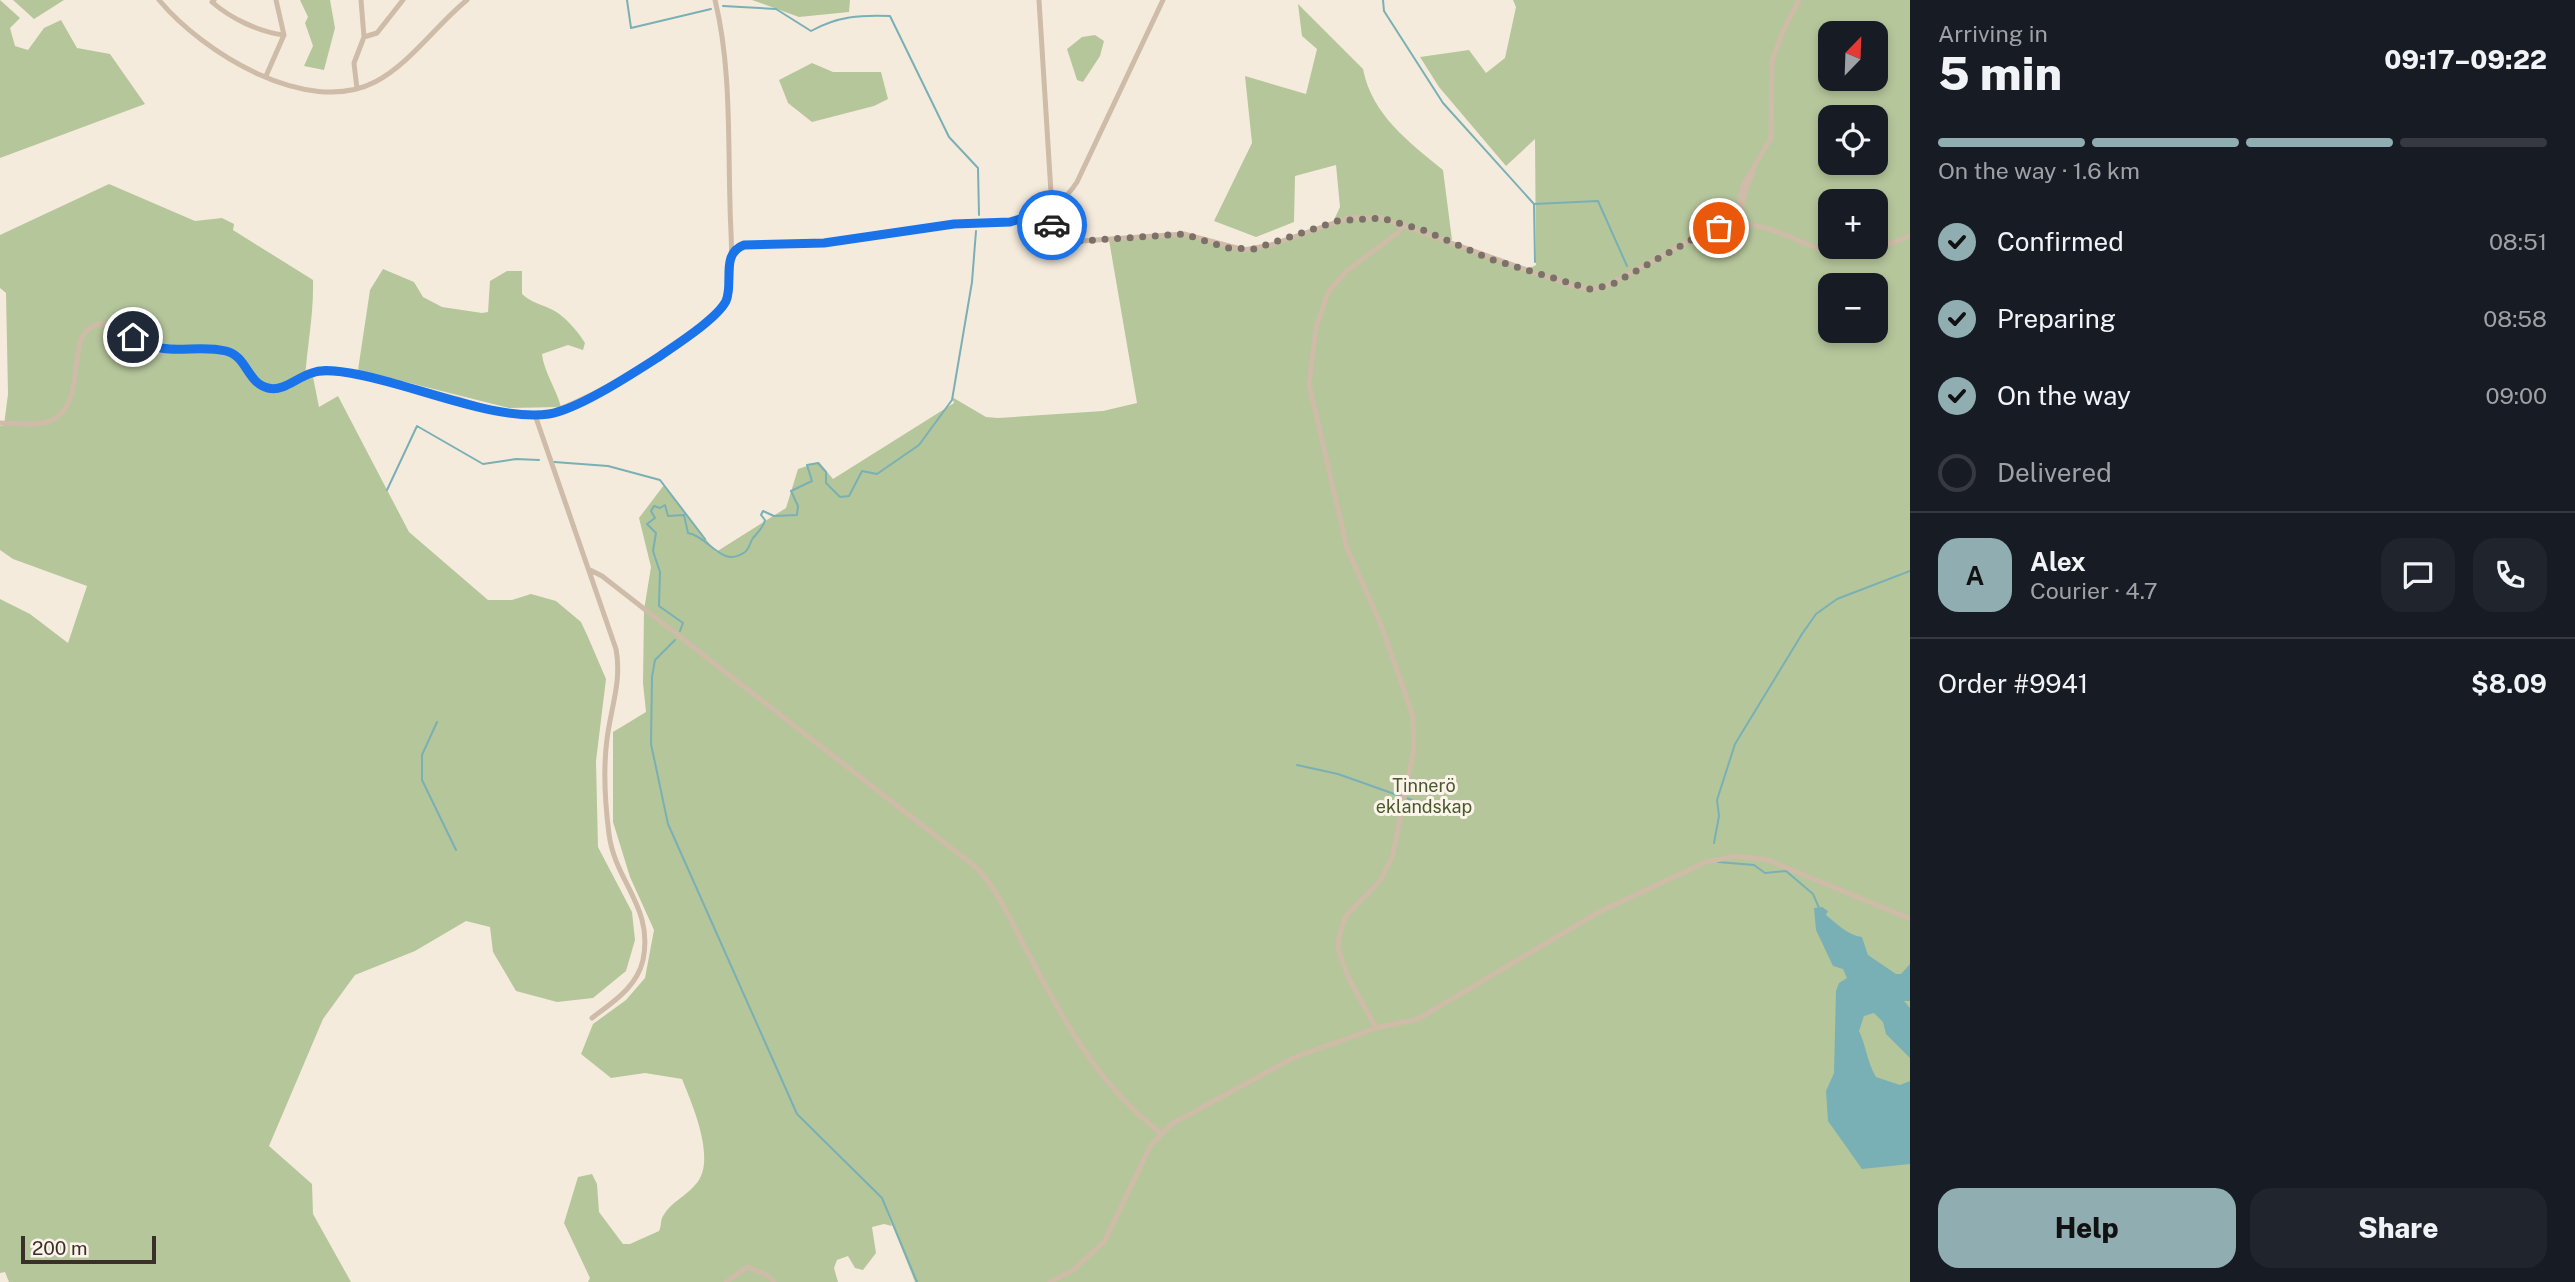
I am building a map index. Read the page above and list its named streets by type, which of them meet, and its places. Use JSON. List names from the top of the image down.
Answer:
{
  "parks": ["Tinnerö eklandskap"],
  "scale_bar": "200 m",
  "north": "top right",
  "page": {
    "heading": ["5 min", "Arriving in", "09:17–09:22"],
    "panel": [
      "Alex",
      "Courier · 4.7",
      "Order #9941",
      "$8.09"
    ],
    "map_buttons": ["+", "−"],
    "bar": "On the way · 1.6 km",
    "list": [
      ["Confirmed", "08:51"],
      ["Preparing", "08:58"],
      ["On the way", "09:00"],
      "Delivered"
    ],
    "round": "A",
    "buttons": ["Help", "Share"],
    "scale": "200 m"
  }
}
